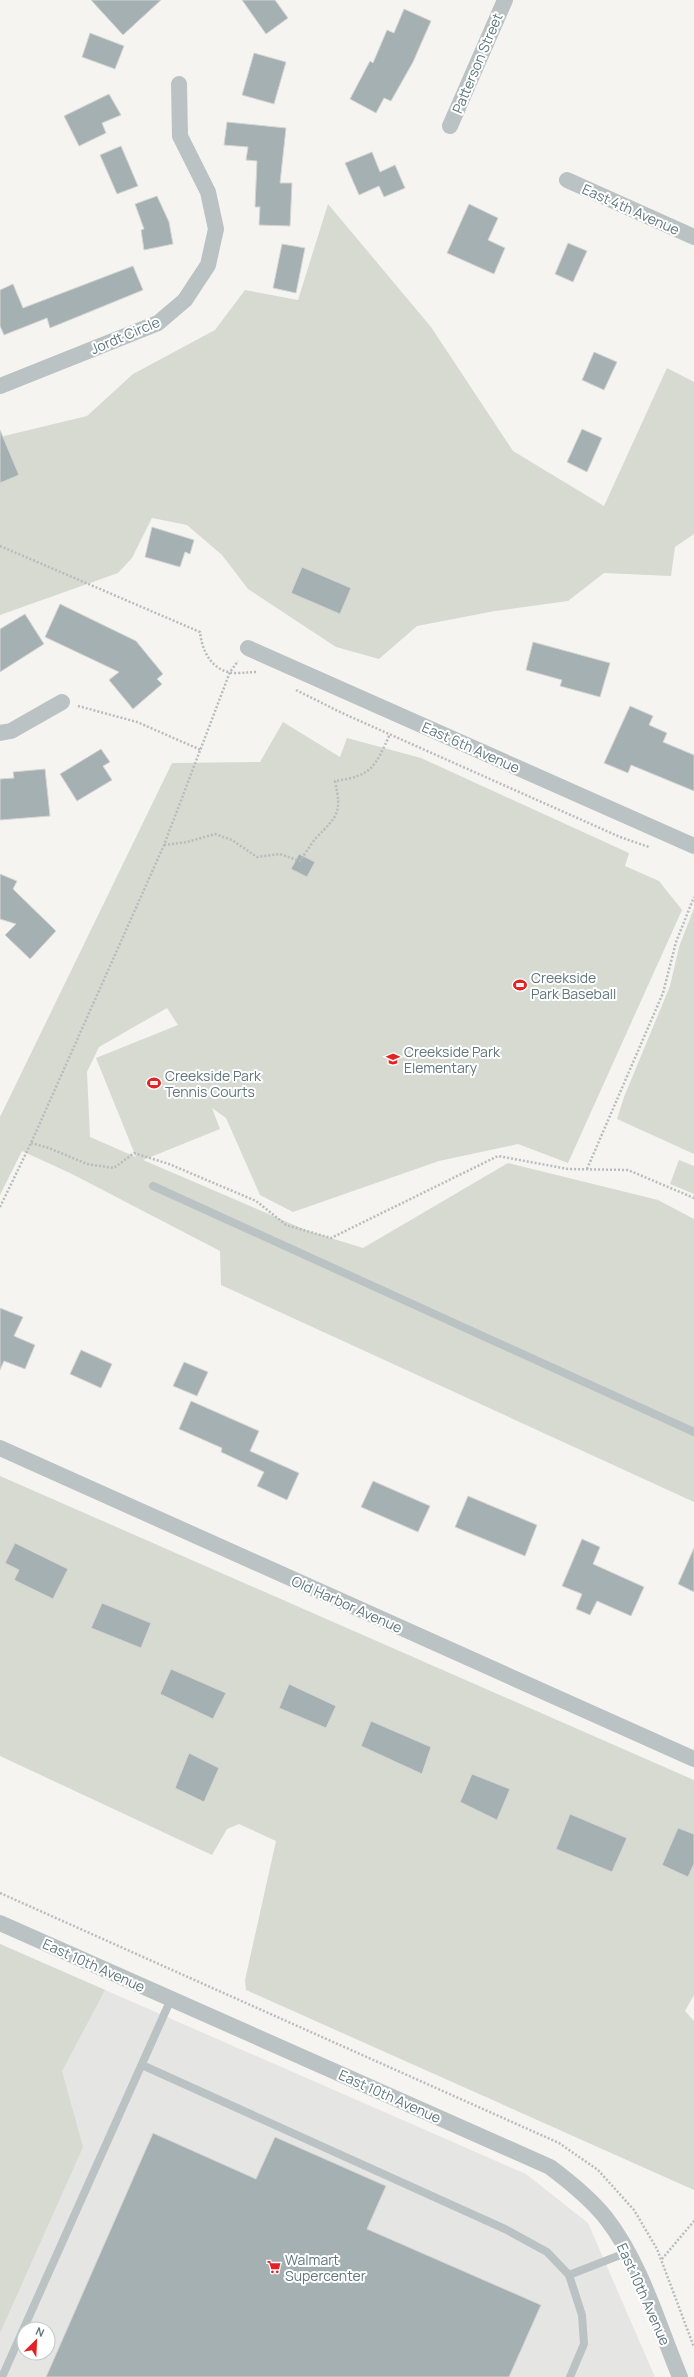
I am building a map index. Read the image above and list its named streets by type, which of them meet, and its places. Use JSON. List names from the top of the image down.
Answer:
{
  "streets": {
    "street": [
      "Patterson Street",
      "East 4th Avenue",
      "Jordt Circle",
      "East 6th Avenue",
      "Old Harbor Avenue",
      "East 10th Avenue"
    ]
  },
  "places": {
    "sports": ["Creekside Park Baseball", "Creekside Park Tennis Courts"],
    "school or university": ["Creekside Park Elementary"],
    "supermarket": ["Walmart Supercenter"]
  },
  "north": "top right"
}
